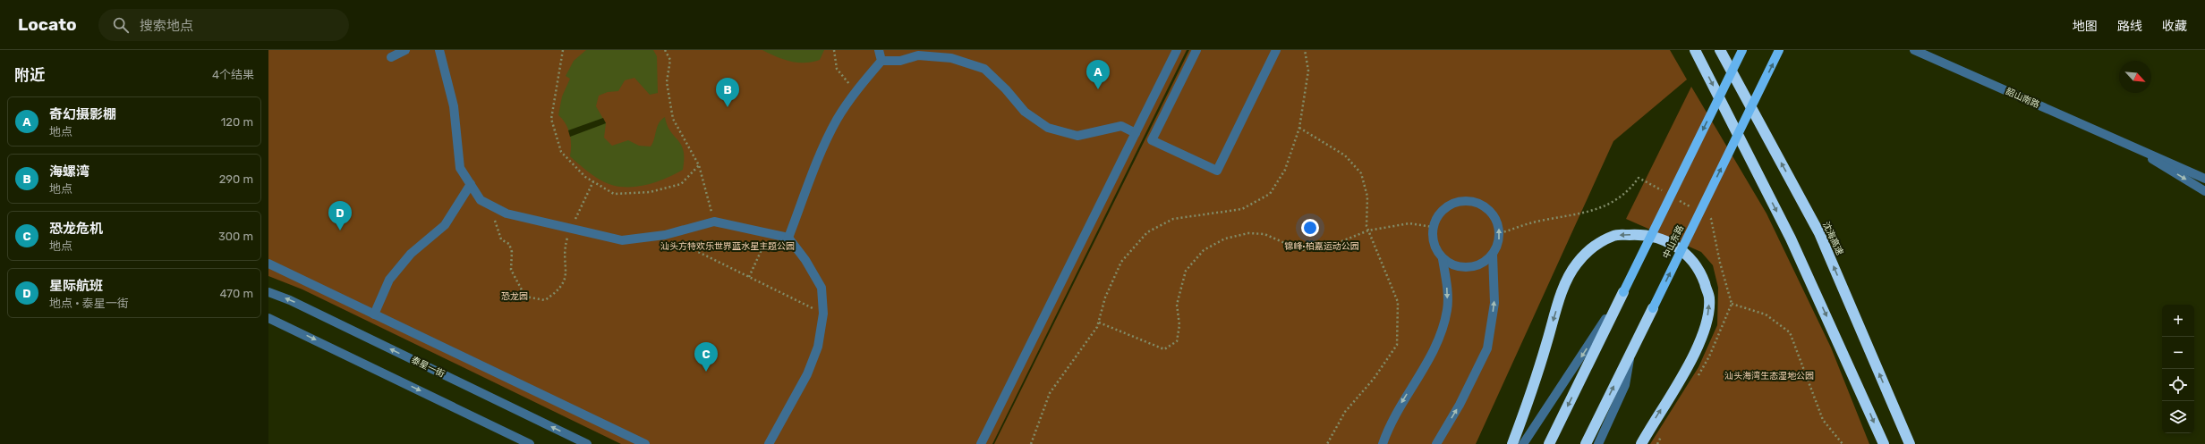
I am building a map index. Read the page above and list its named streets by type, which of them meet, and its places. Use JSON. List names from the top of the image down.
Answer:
{
  "streets": {
    "highway": ["沈海高速", "中山东路"],
    "street": ["韶山南路", "泰星一街"]
  },
  "parks": [
    "汕头方特欢乐世界蓝水星主题公园",
    "锦峰·柏嘉运动公园",
    "恐龙园",
    "汕头海湾生态湿地公园"
  ],
  "north": "bottom right",
  "page": {
    "header": "Locato",
    "search": "搜索地点",
    "nav": ["地图", "路线", "收藏"],
    "heading": ["附近", "4个结果"],
    "pins": [
      "A",
      "B",
      "D",
      "C"
    ],
    "list": [
      {
        "mark": "A",
        "name": "奇幻摄影棚",
        "note": "地点",
        "value": "120 m"
      },
      {
        "mark": "B",
        "name": "海螺湾",
        "note": "地点",
        "value": "290 m"
      },
      {
        "mark": "C",
        "name": "恐龙危机",
        "note": "地点",
        "value": "300 m"
      },
      {
        "mark": "D",
        "name": "星际航班",
        "note": "地点 · 泰星一街",
        "value": "470 m"
      }
    ],
    "map_buttons": ["+", "−"]
  }
}
